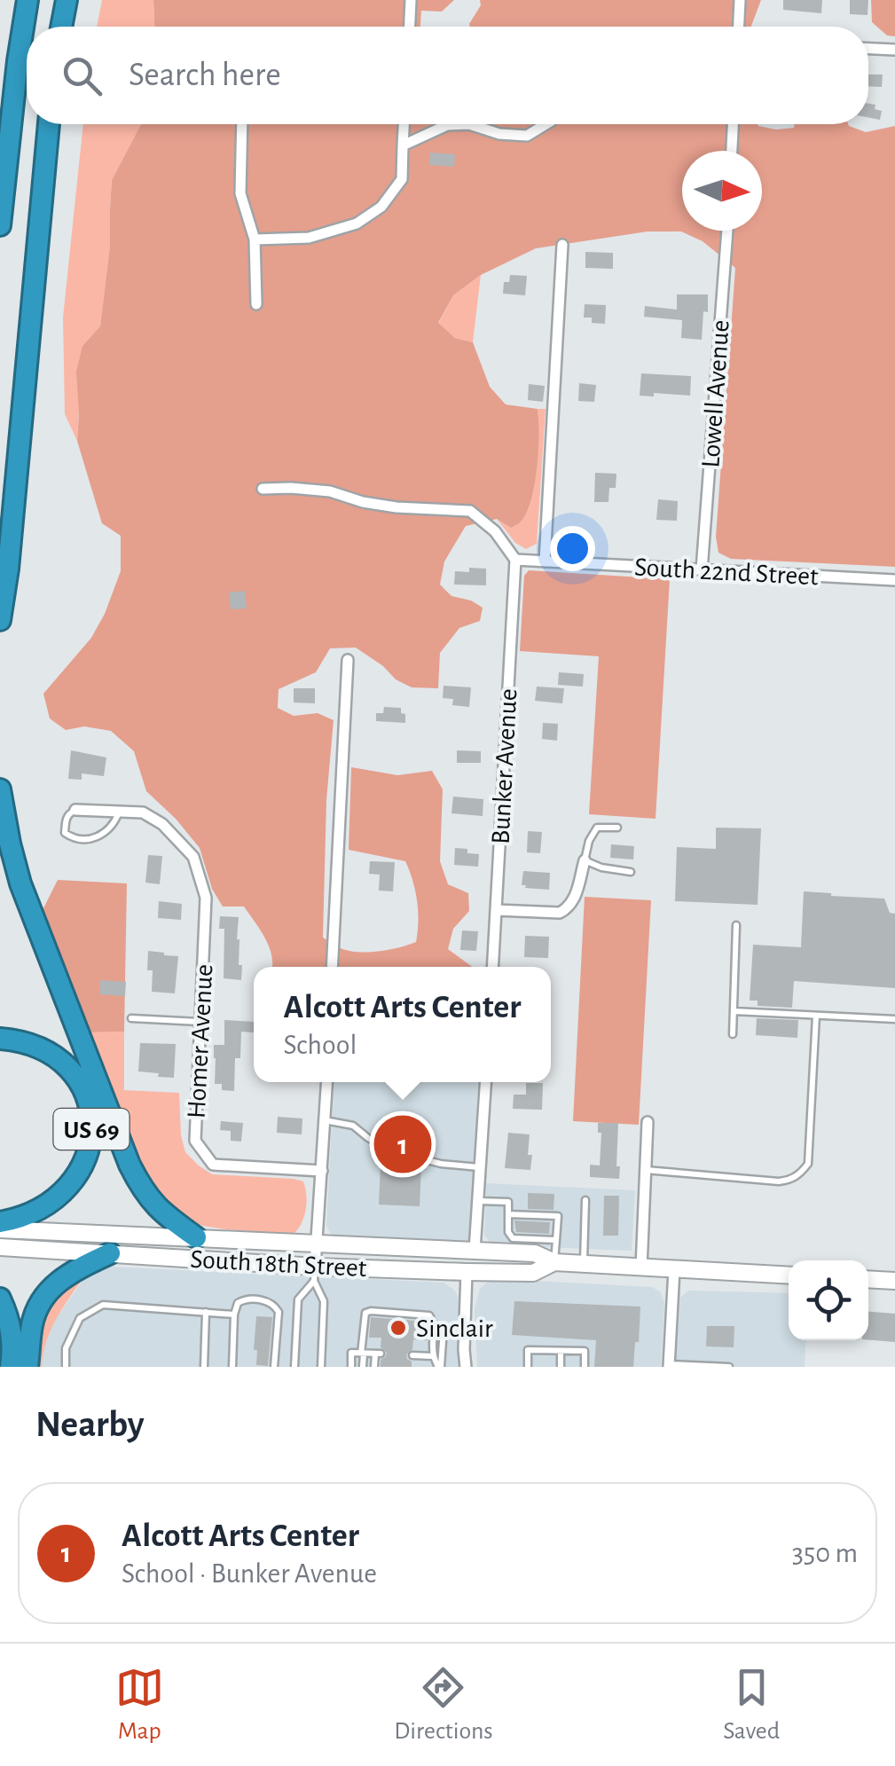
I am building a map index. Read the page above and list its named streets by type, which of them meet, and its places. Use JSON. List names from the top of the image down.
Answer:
{
  "streets": {
    "highway": ["US 69"],
    "main road": ["South 18th Street"],
    "street": [
      "Lowell Avenue",
      "South 22nd Street",
      "Bunker Avenue",
      "Homer Avenue"
    ]
  },
  "crossings": [
    ["Lowell Avenue", "South 22nd Street"],
    ["South 22nd Street", "Bunker Avenue"],
    ["US 69", "South 18th Street"]
  ],
  "places": ["Sinclair"],
  "north": "right",
  "page": {
    "search": "Search here",
    "popup": ["Alcott Arts Center", "School"],
    "pins": "1",
    "heading": "Nearby",
    "list": [
      {
        "mark": "1",
        "name": "Alcott Arts Center",
        "note": "School · Bunker Avenue",
        "value": "350 m"
      }
    ],
    "nav": ["Map", "Directions", "Saved"]
  }
}
